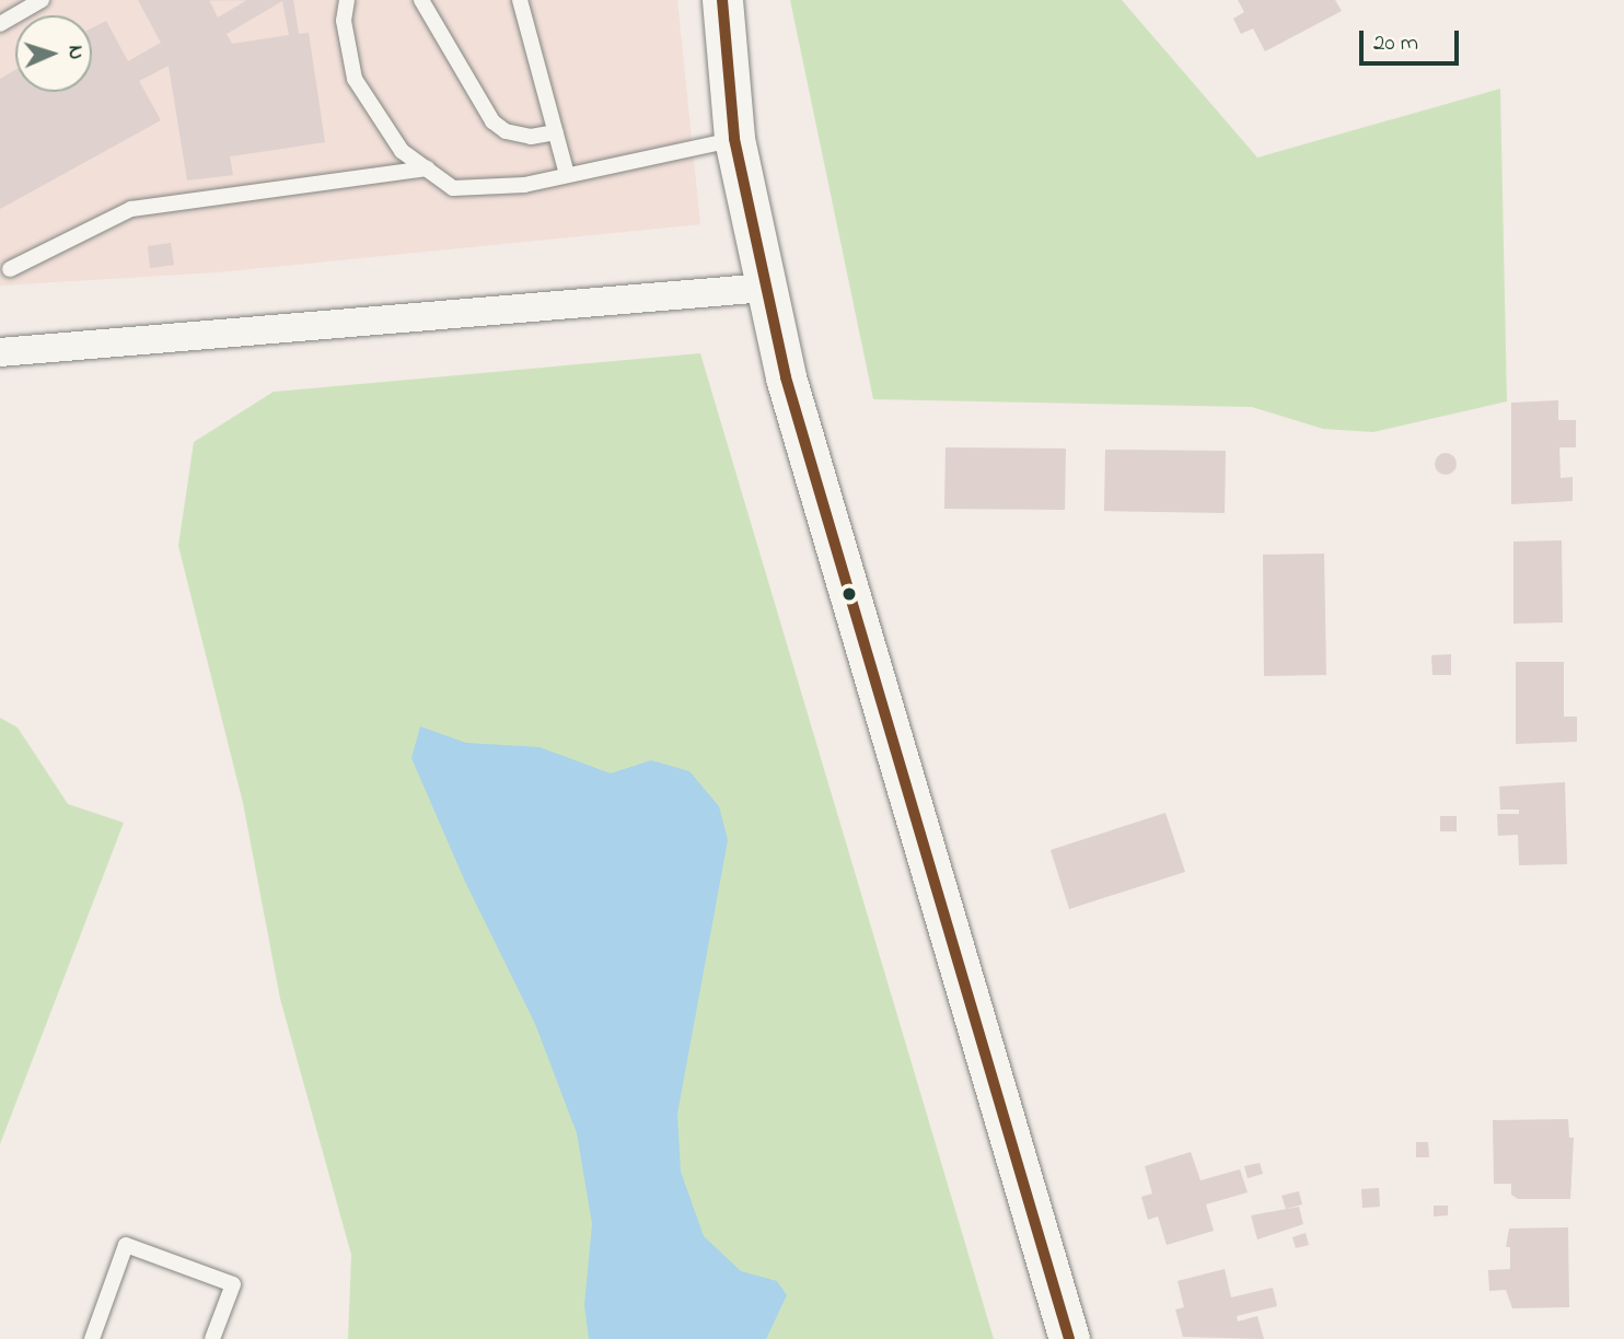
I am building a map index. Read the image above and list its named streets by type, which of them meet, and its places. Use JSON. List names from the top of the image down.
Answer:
{
  "scale_bar": "20 m",
  "north": "right"
}
